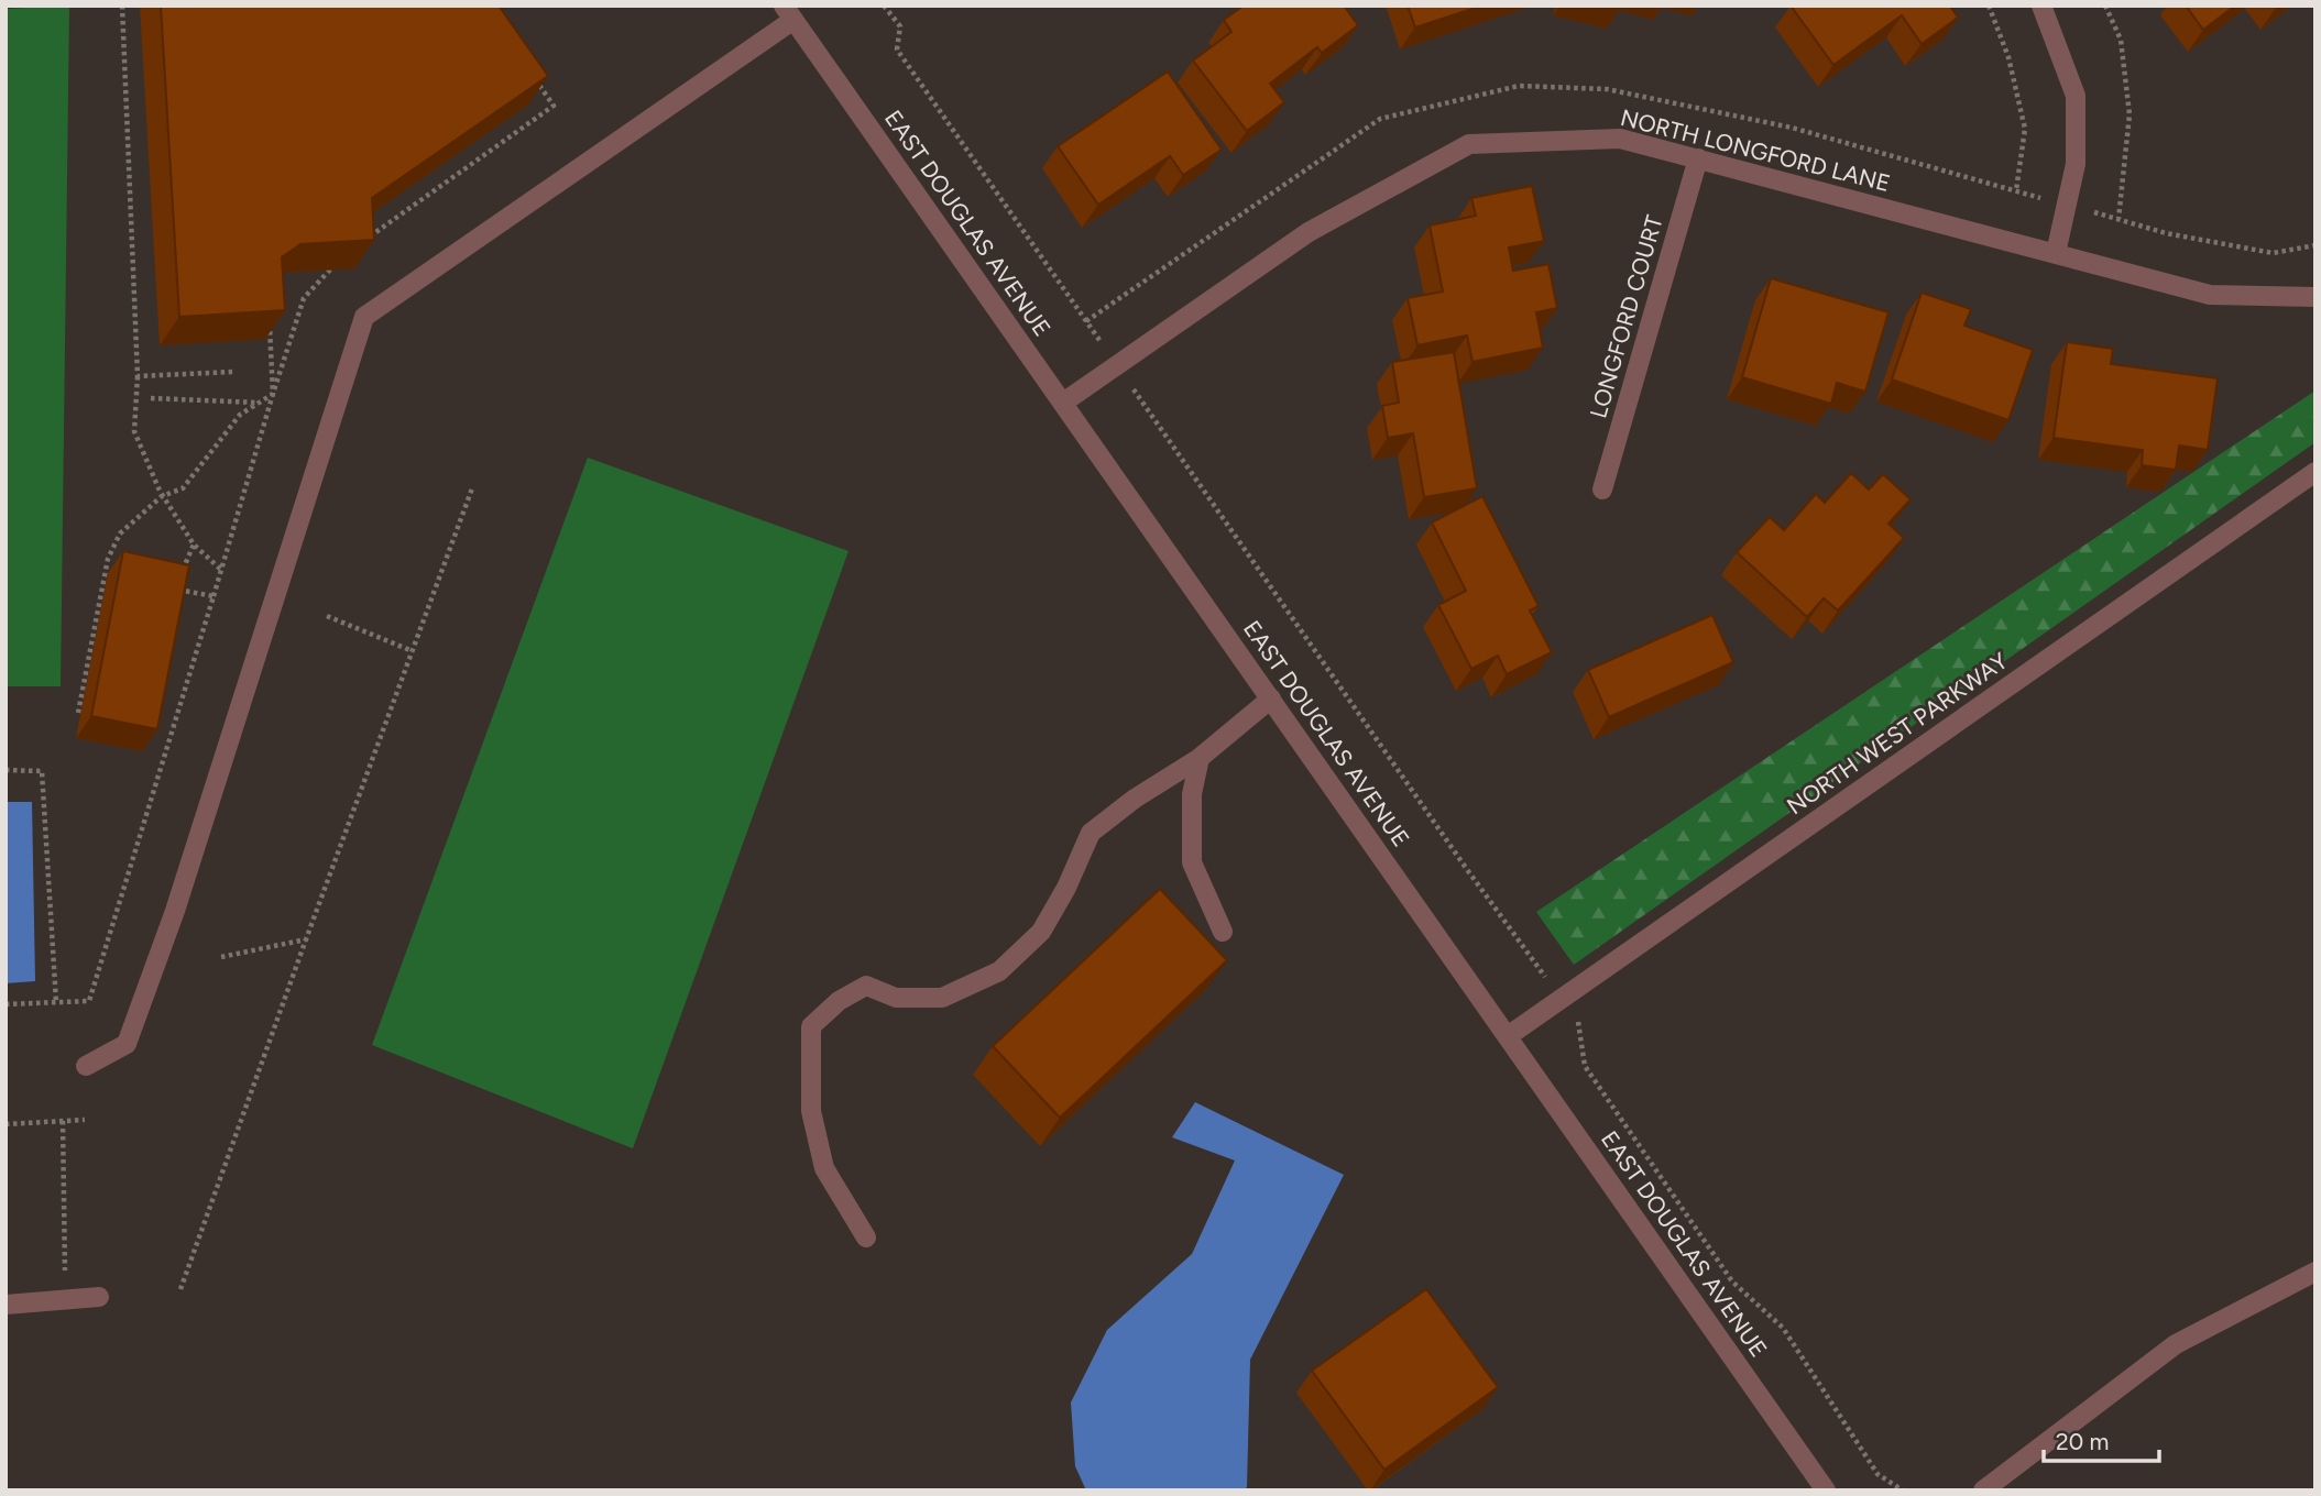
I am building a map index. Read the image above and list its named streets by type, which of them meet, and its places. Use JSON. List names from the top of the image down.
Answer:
{
  "streets": {
    "street": [
      "NORTH LONGFORD LANE",
      "EAST DOUGLAS AVENUE",
      "LONGFORD COURT",
      "NORTH WEST PARKWAY"
    ]
  },
  "crossings": [
    ["NORTH LONGFORD LANE", "EAST DOUGLAS AVENUE"],
    ["NORTH LONGFORD LANE", "LONGFORD COURT"],
    ["EAST DOUGLAS AVENUE", "NORTH WEST PARKWAY"]
  ],
  "scale_bar": "20 m"
}
